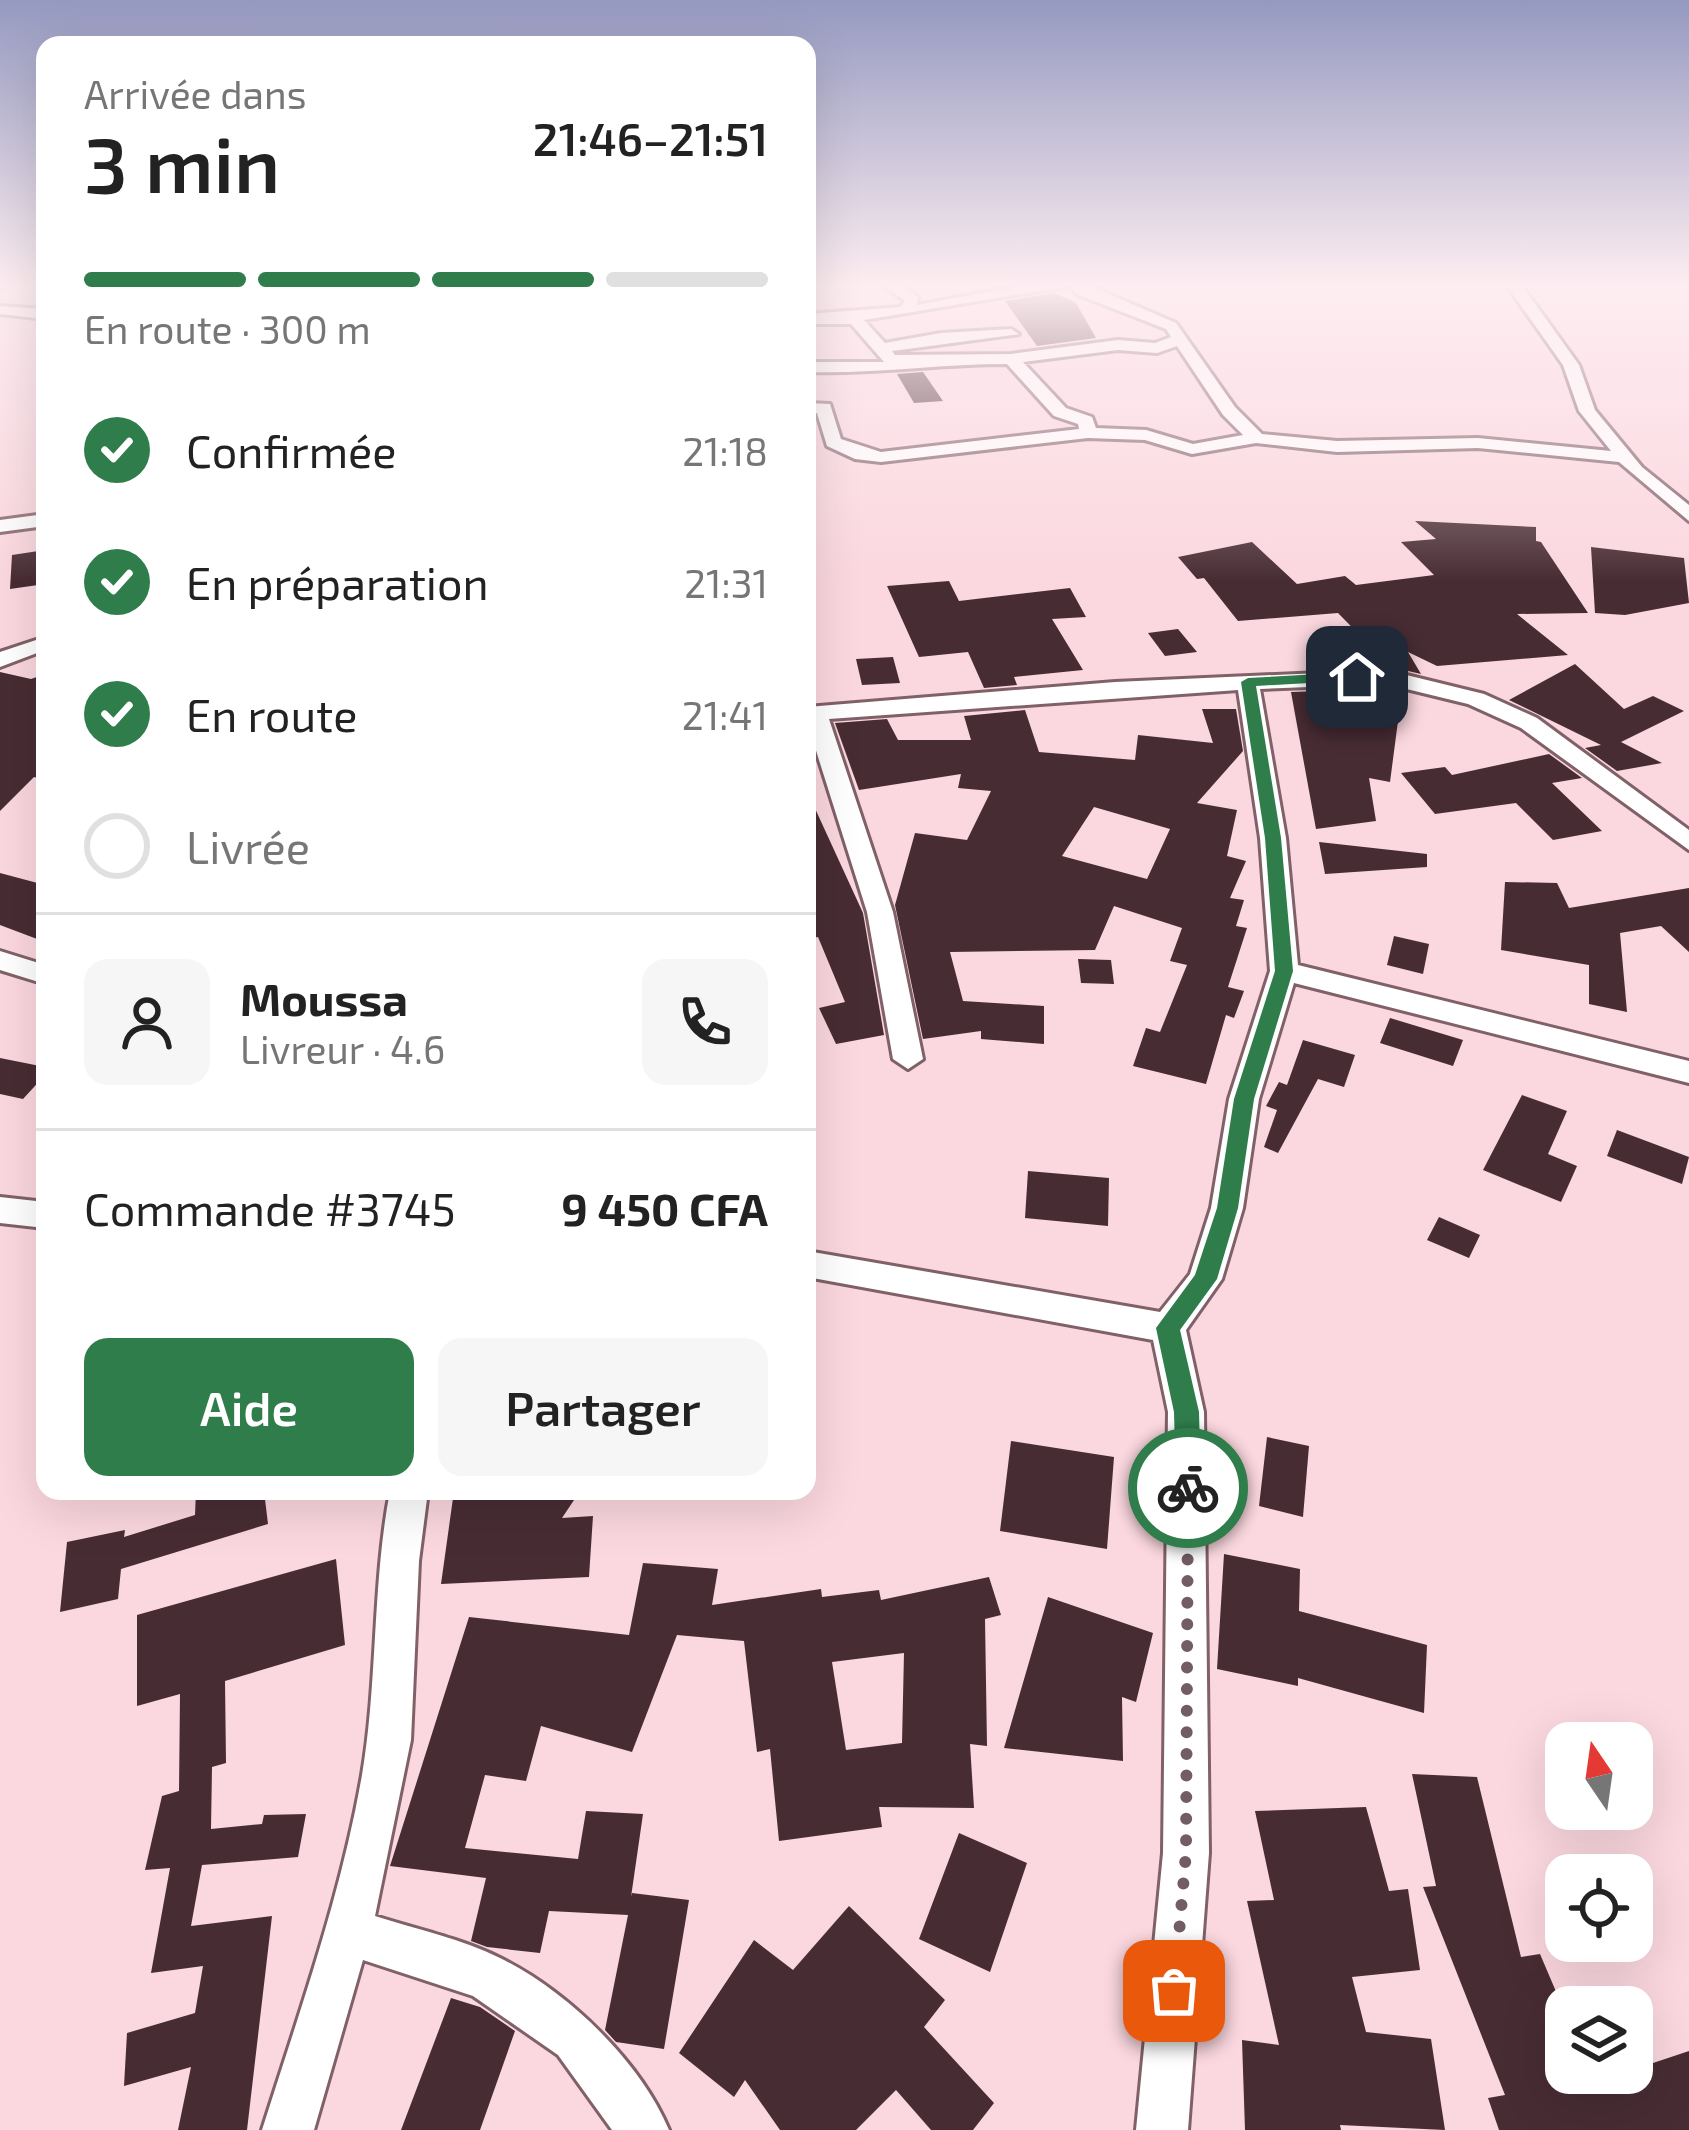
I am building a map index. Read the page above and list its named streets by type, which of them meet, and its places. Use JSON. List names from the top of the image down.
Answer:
{
  "north": "top",
  "page": {
    "heading": ["3 min", "Arrivée dans", "21:46–21:51"],
    "panel": [
      "Moussa",
      "Livreur · 4.6",
      "Commande #3745",
      "9 450 CFA"
    ],
    "bar": "En route · 300 m",
    "list": [
      ["Confirmée", "21:18"],
      ["En préparation", "21:31"],
      ["En route", "21:41"],
      "Livrée"
    ],
    "buttons": ["Aide", "Partager"]
  }
}
